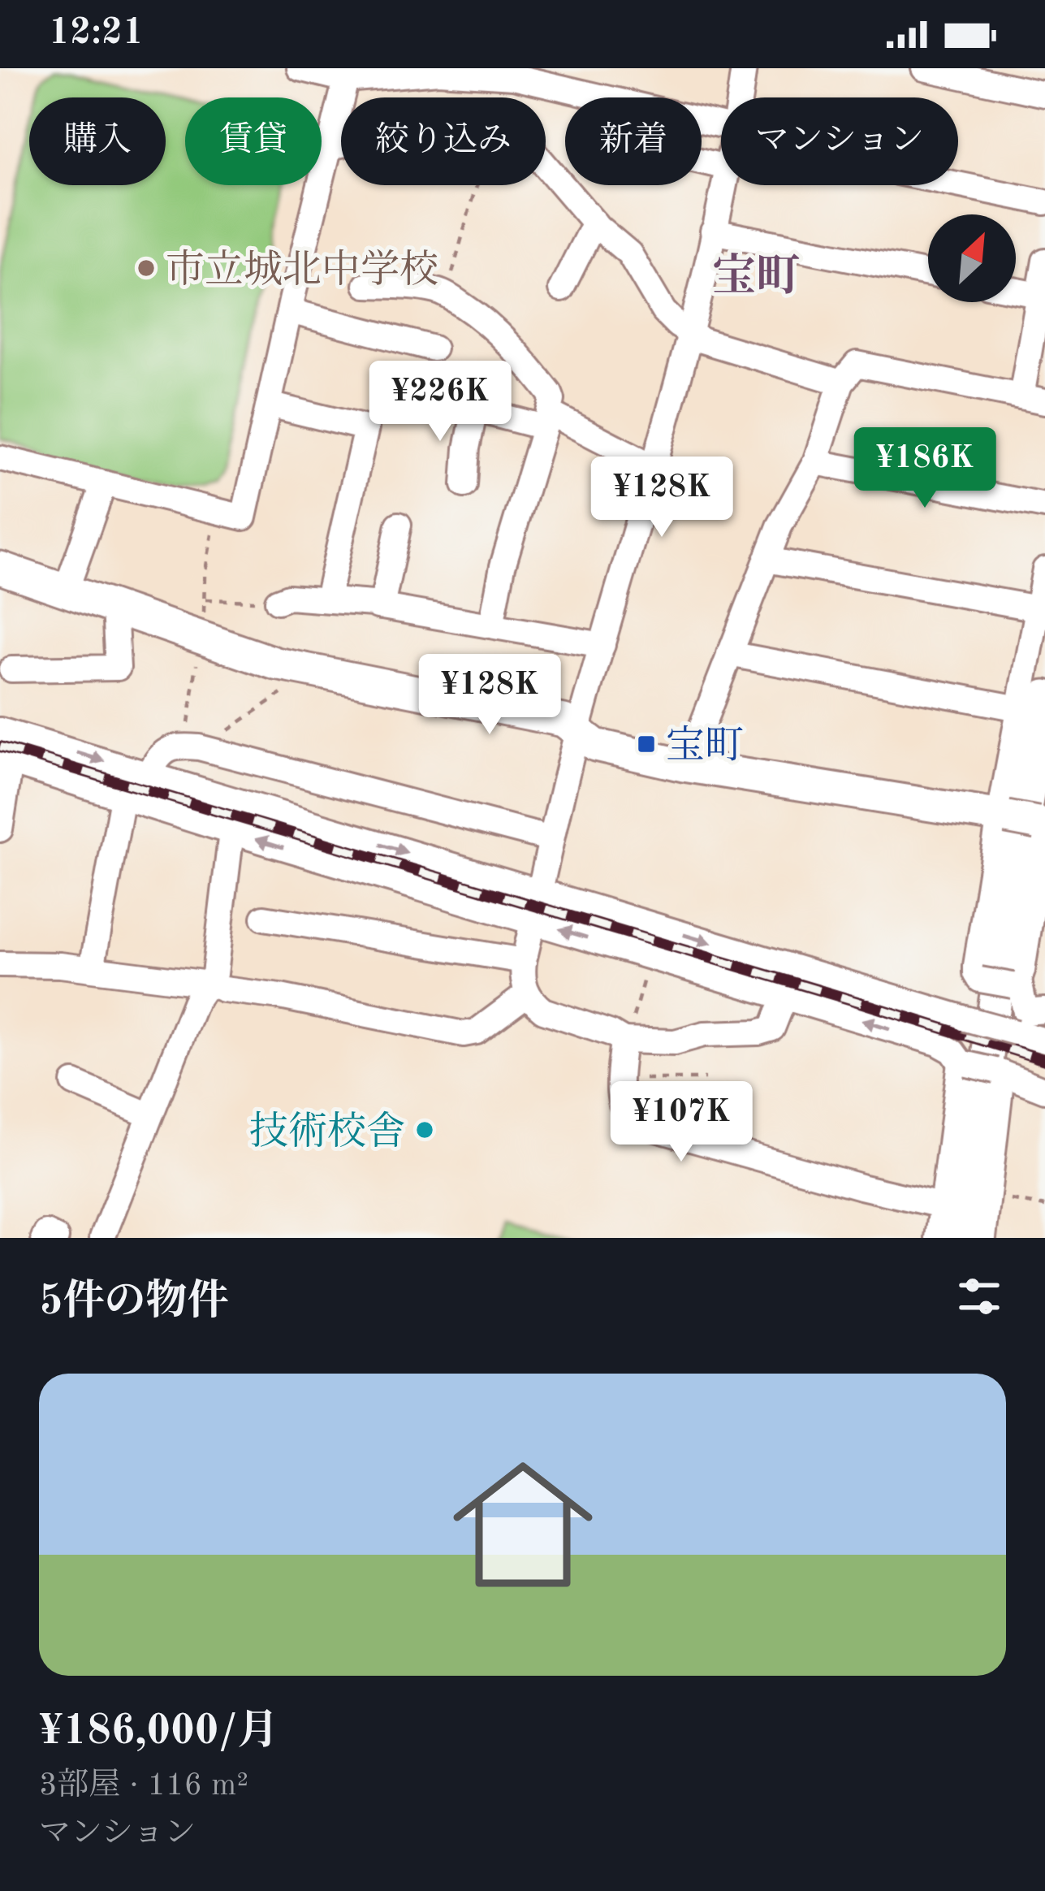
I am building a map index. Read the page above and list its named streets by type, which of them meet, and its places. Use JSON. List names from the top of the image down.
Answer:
{
  "districts": ["宝町"],
  "places": {
    "other": ["市立城北中学校", "技術校舎"],
    "transit": ["宝町"]
  },
  "north": "top right",
  "page": {
    "status": "12:21",
    "chip": [
      "購入",
      "賃貸",
      "絞り込み",
      "新着",
      "マンション"
    ],
    "price": [
      "¥226K",
      "¥186K",
      "¥128K",
      "¥128K",
      "¥107K"
    ],
    "heading": "5件の物件",
    "list": [
      {
        "name": "¥186,000/月",
        "note": "3部屋 · 116 m² · マンション"
      }
    ]
  }
}
